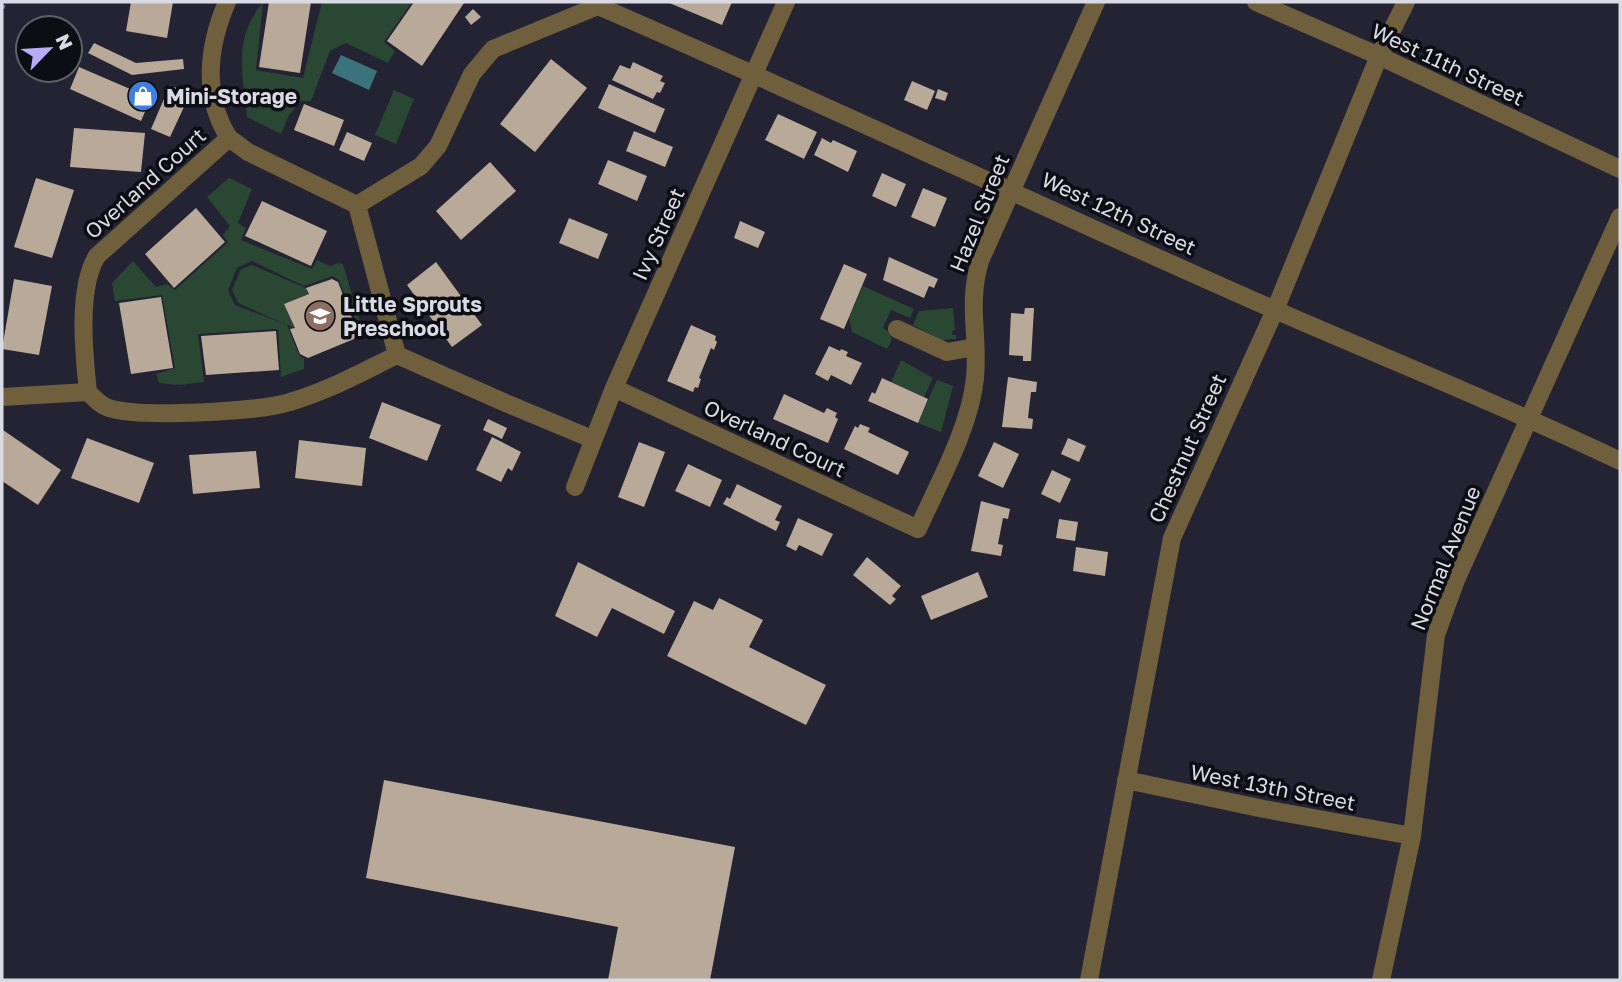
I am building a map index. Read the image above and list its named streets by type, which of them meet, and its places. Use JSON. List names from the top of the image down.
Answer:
{
  "streets": {
    "street": [
      "West 11th Street",
      "Overland Court",
      "Hazel Street",
      "West 12th Street",
      "Ivy Street",
      "Chestnut Street",
      "Normal Avenue",
      "West 13th Street"
    ]
  },
  "crossings": [
    ["West 11th Street", "Chestnut Street"],
    ["Overland Court", "Hazel Street"],
    ["Overland Court", "Ivy Street"],
    ["Hazel Street", "West 12th Street"],
    ["West 12th Street", "Ivy Street"],
    ["West 12th Street", "Chestnut Street"],
    ["West 12th Street", "Normal Avenue"],
    ["Chestnut Street", "West 13th Street"],
    ["Normal Avenue", "West 13th Street"]
  ],
  "places": {
    "shop": ["Mini-Storage"],
    "school or university": ["Little Sprouts Preschool"]
  },
  "north": "top right"
}
